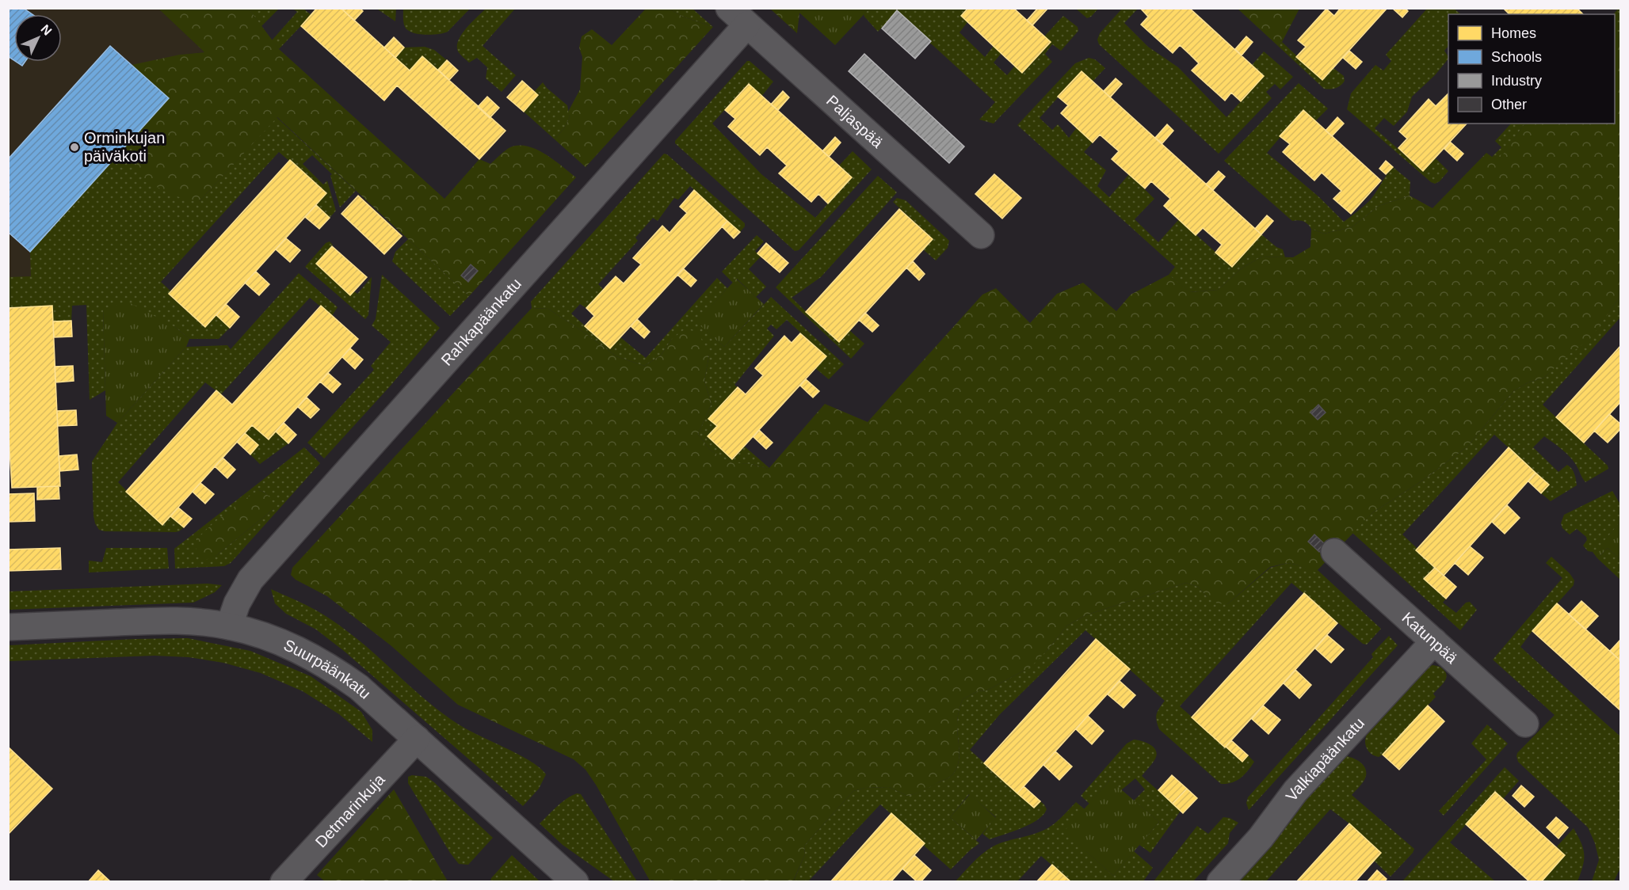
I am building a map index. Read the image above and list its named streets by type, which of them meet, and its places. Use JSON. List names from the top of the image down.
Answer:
{
  "streets": {
    "street": [
      "Paljaspää",
      "Rahkapäänkatu",
      "Katunpää",
      "Suurpäänkatu",
      "Valkiapäänkatu",
      "Detmarinkuja"
    ]
  },
  "crossings": [
    ["Paljaspää", "Rahkapäänkatu"],
    ["Rahkapäänkatu", "Suurpäänkatu"],
    ["Katunpää", "Valkiapäänkatu"],
    ["Suurpäänkatu", "Detmarinkuja"]
  ],
  "places": ["Orminkujan päiväkoti"],
  "legend": [
    "Homes",
    "Schools",
    "Industry",
    "Other"
  ],
  "north": "top right"
}
